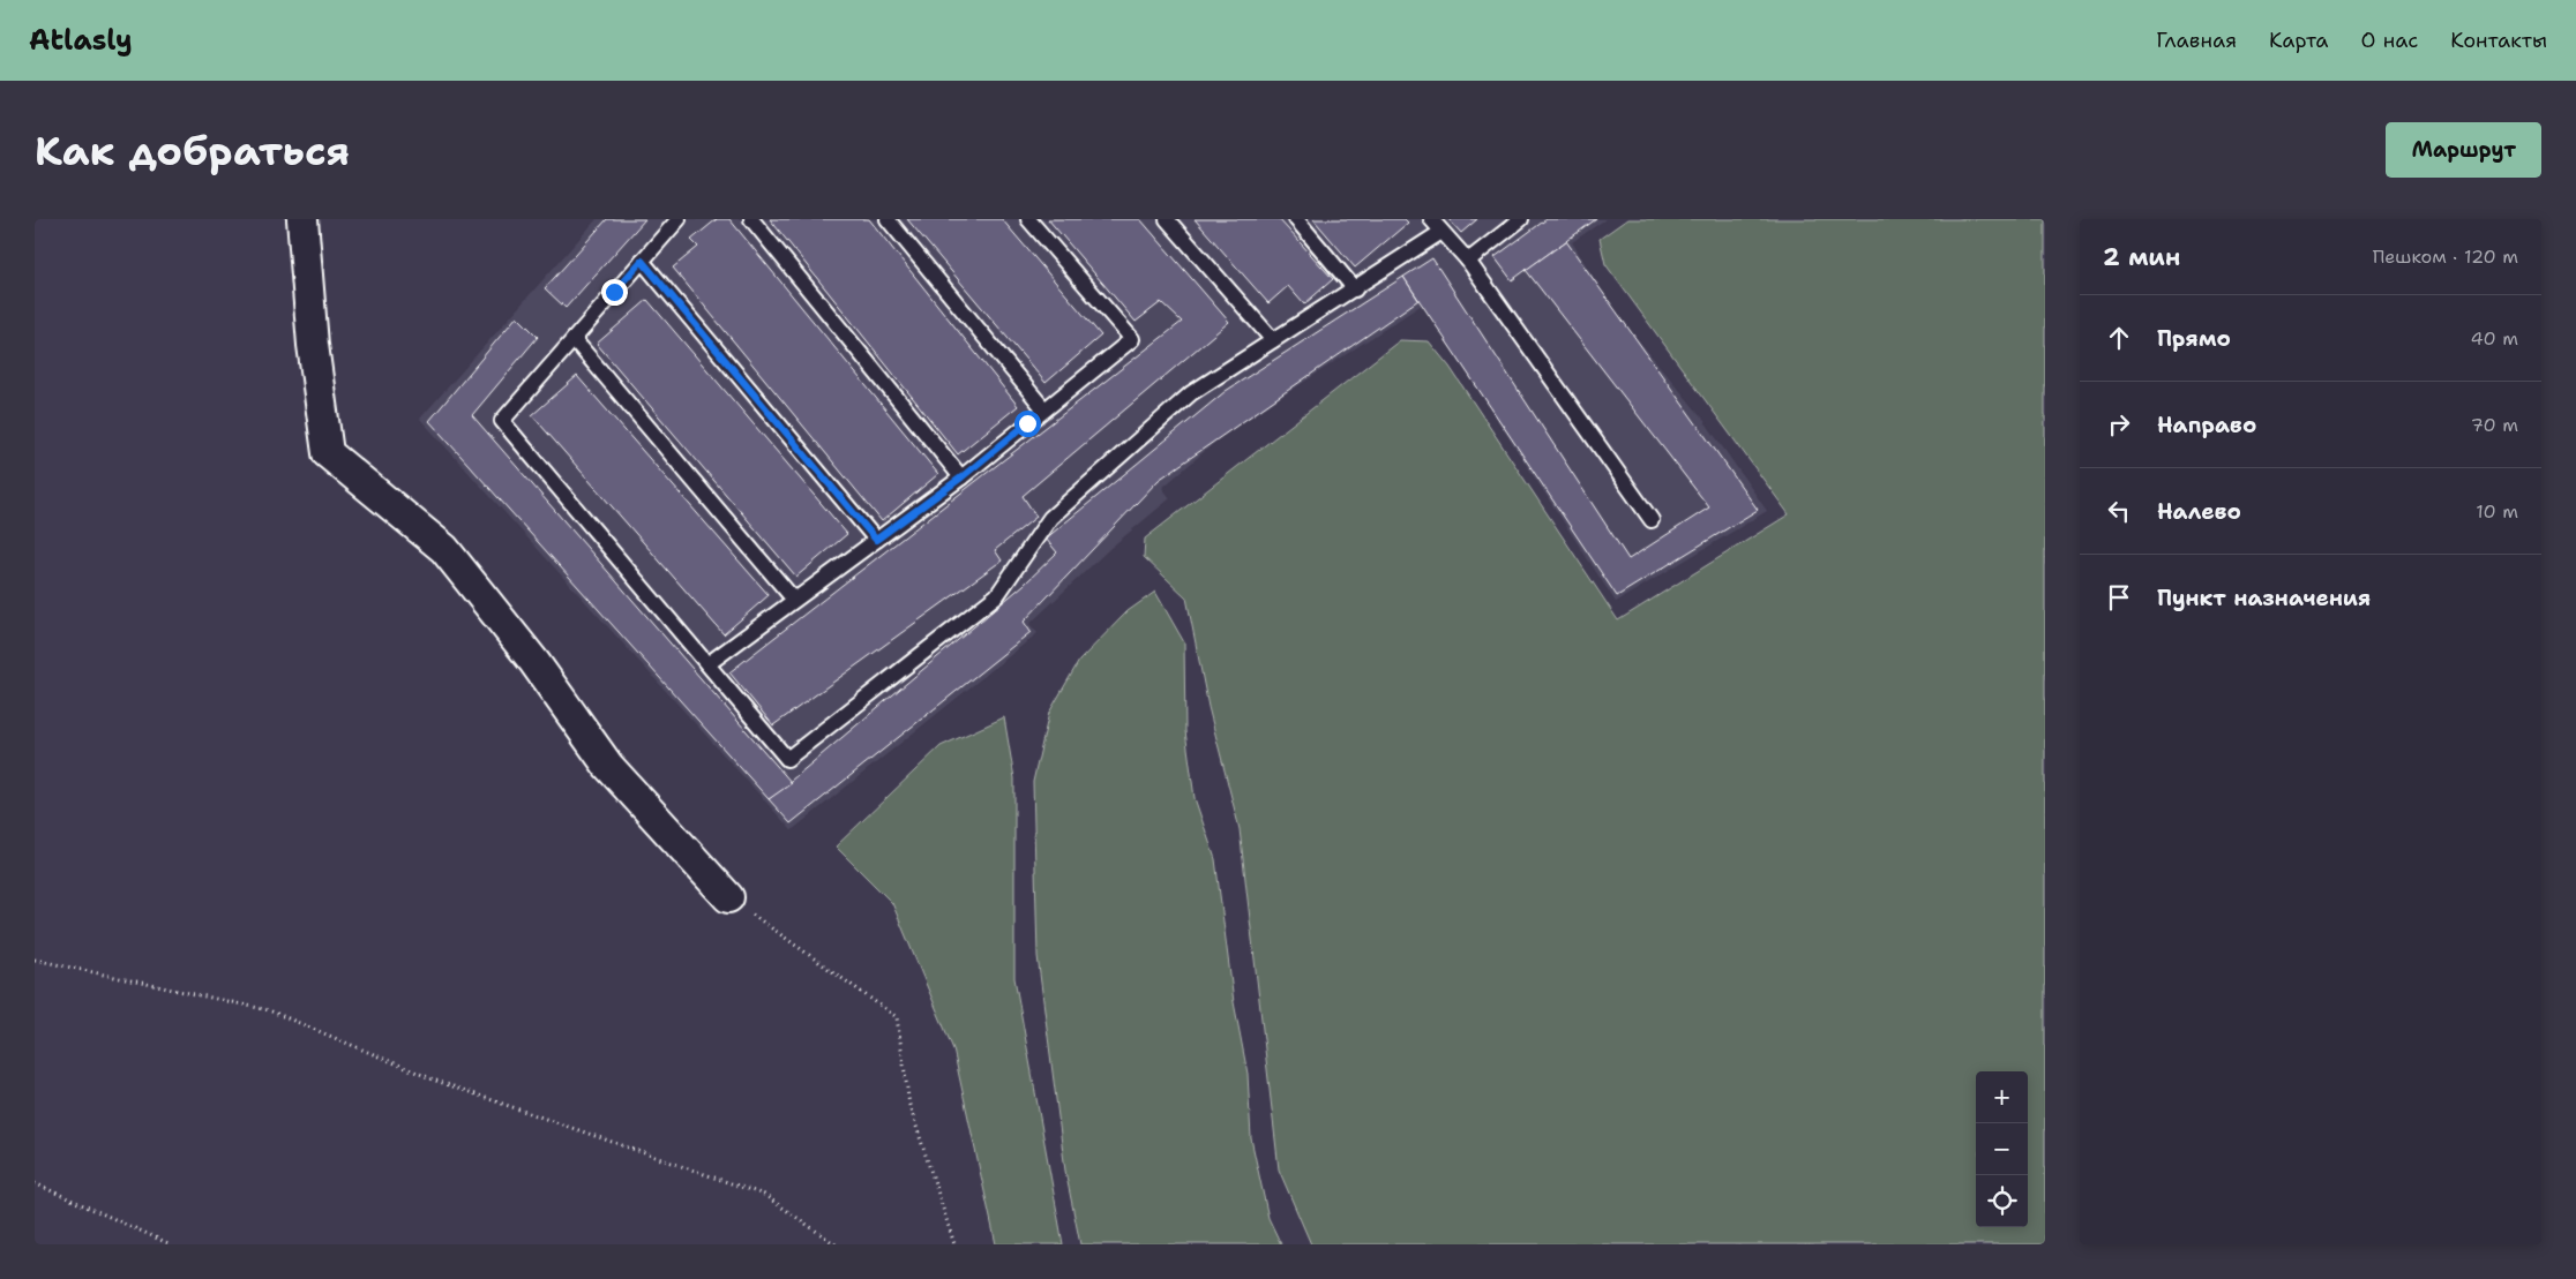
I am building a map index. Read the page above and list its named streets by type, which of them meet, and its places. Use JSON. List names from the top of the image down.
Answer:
{
  "page": {
    "header": "Atlasly",
    "nav": [
      "Главная",
      "Карта",
      "О нас",
      "Контакты"
    ],
    "buttons": "Маршрут",
    "title": "Как добраться",
    "heading": ["2 мин", "Пешком · 120 m"],
    "list": [
      ["Прямо", "40 m"],
      ["Направо", "70 m"],
      ["Налево", "10 m"],
      "Пункт назначения"
    ],
    "map_buttons": ["+", "−"]
  }
}
